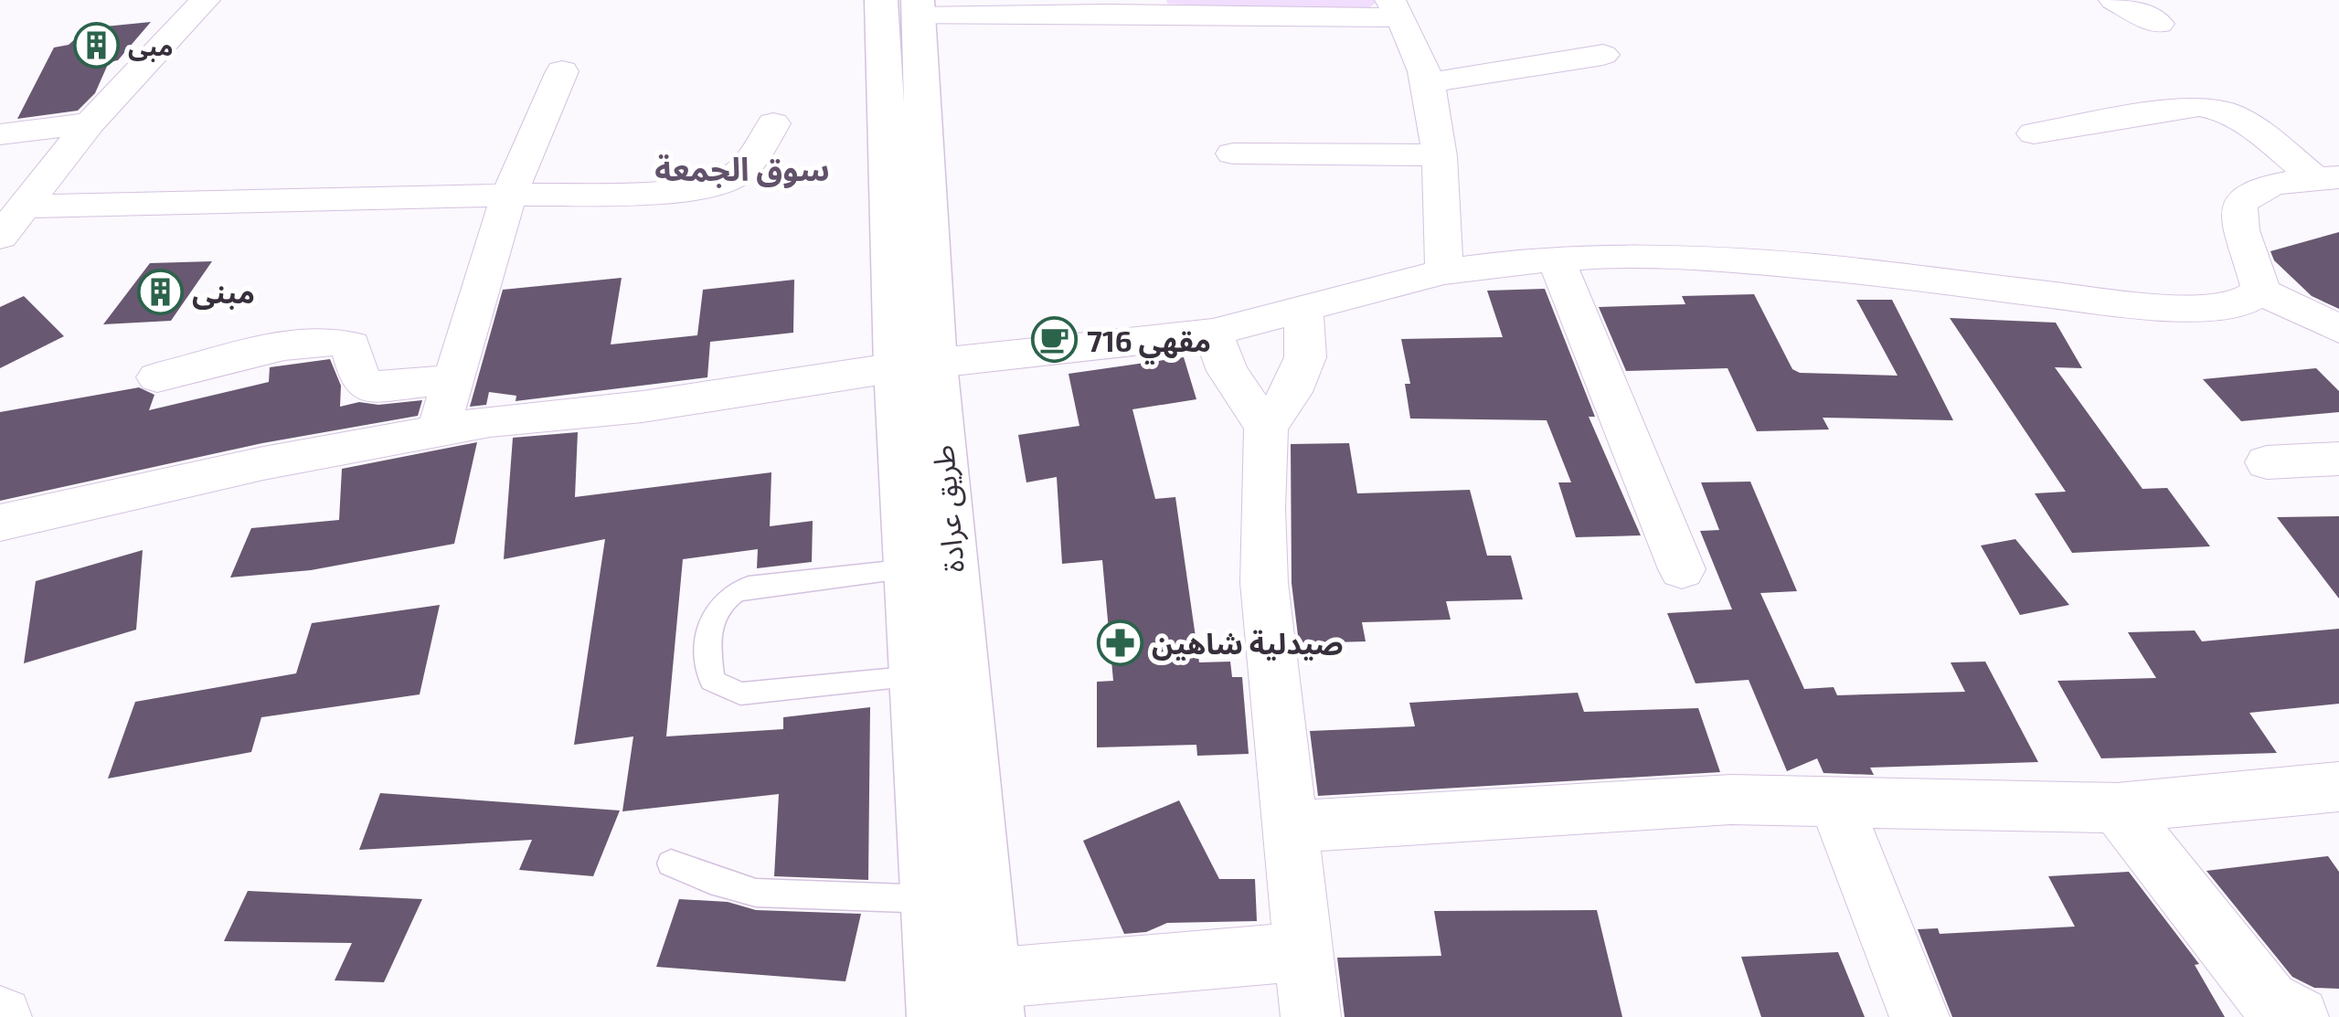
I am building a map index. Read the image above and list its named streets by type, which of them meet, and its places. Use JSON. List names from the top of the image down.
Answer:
{
  "streets": {
    "main road": ["طريق عرادة"]
  },
  "districts": ["سوق الجمعة"],
  "places": {
    "building": ["مبى", "مبنى"],
    "cafe": ["مقهي 716"],
    "pharmacy": ["صيدلية شاهين"]
  }
}
